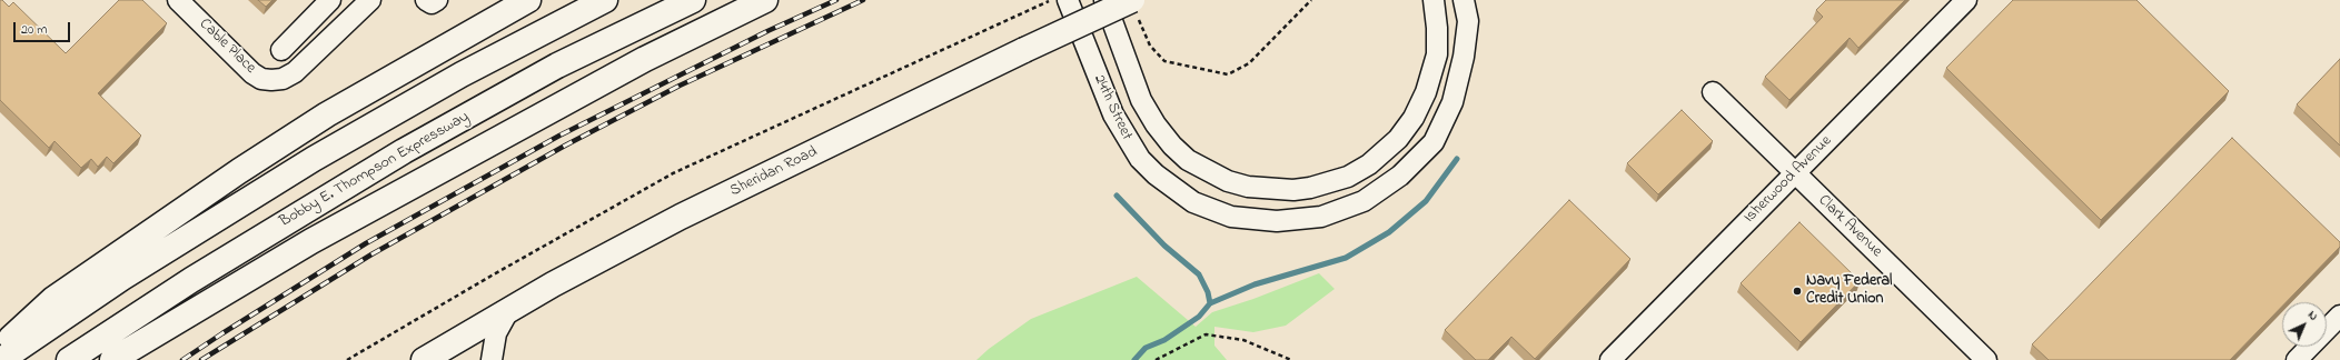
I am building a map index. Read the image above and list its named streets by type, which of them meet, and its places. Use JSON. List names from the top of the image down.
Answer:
{
  "streets": {
    "main road": ["Bobby E. Thompson Expressway", "Sheridan Road"],
    "street": [
      "Cable Place",
      "24th Street",
      "Isherwood Avenue",
      "Clark Avenue"
    ]
  },
  "crossings": [
    ["Isherwood Avenue", "Clark Avenue"]
  ],
  "places": ["Navy Federal Credit Union"],
  "scale_bar": "20 m",
  "north": "top right"
}
